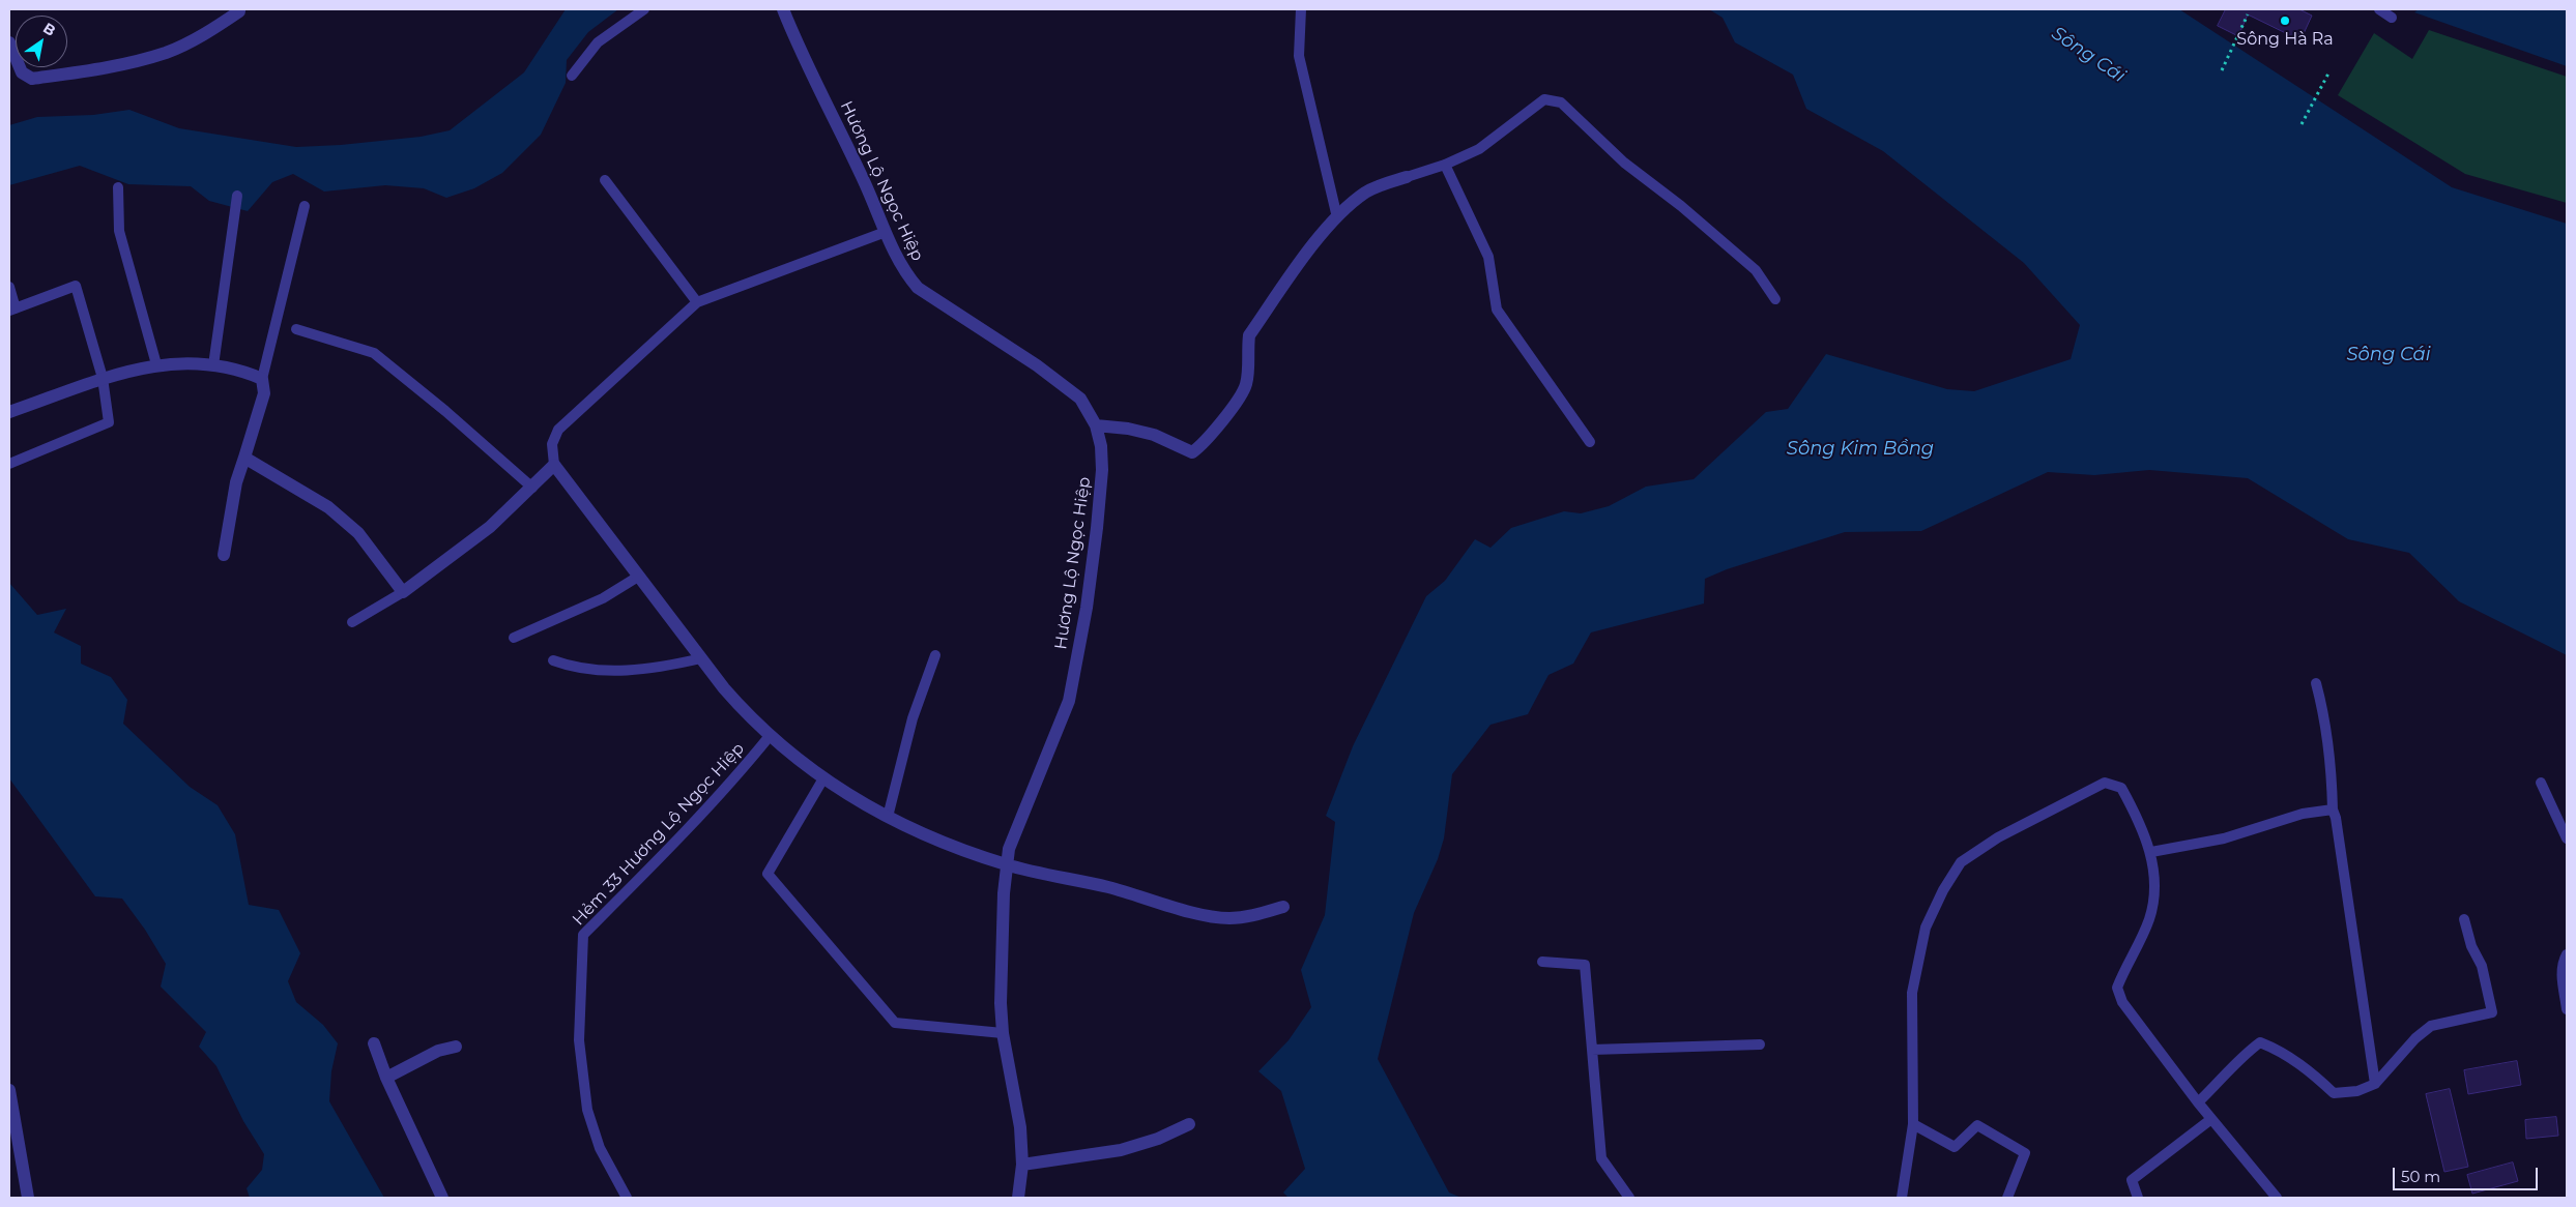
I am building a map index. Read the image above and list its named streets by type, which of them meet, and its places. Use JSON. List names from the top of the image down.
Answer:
{
  "streets": {
    "street": ["Hương Lộ Ngọc Hiệp"],
    "lane": ["Hẻm 33 Hương Lộ Ngọc Hiệp"]
  },
  "water": ["Sông Cái", "Sông Kim Bồng"],
  "places": ["Sông Hà Ra"],
  "scale_bar": "50 m",
  "north": "top right"
}
